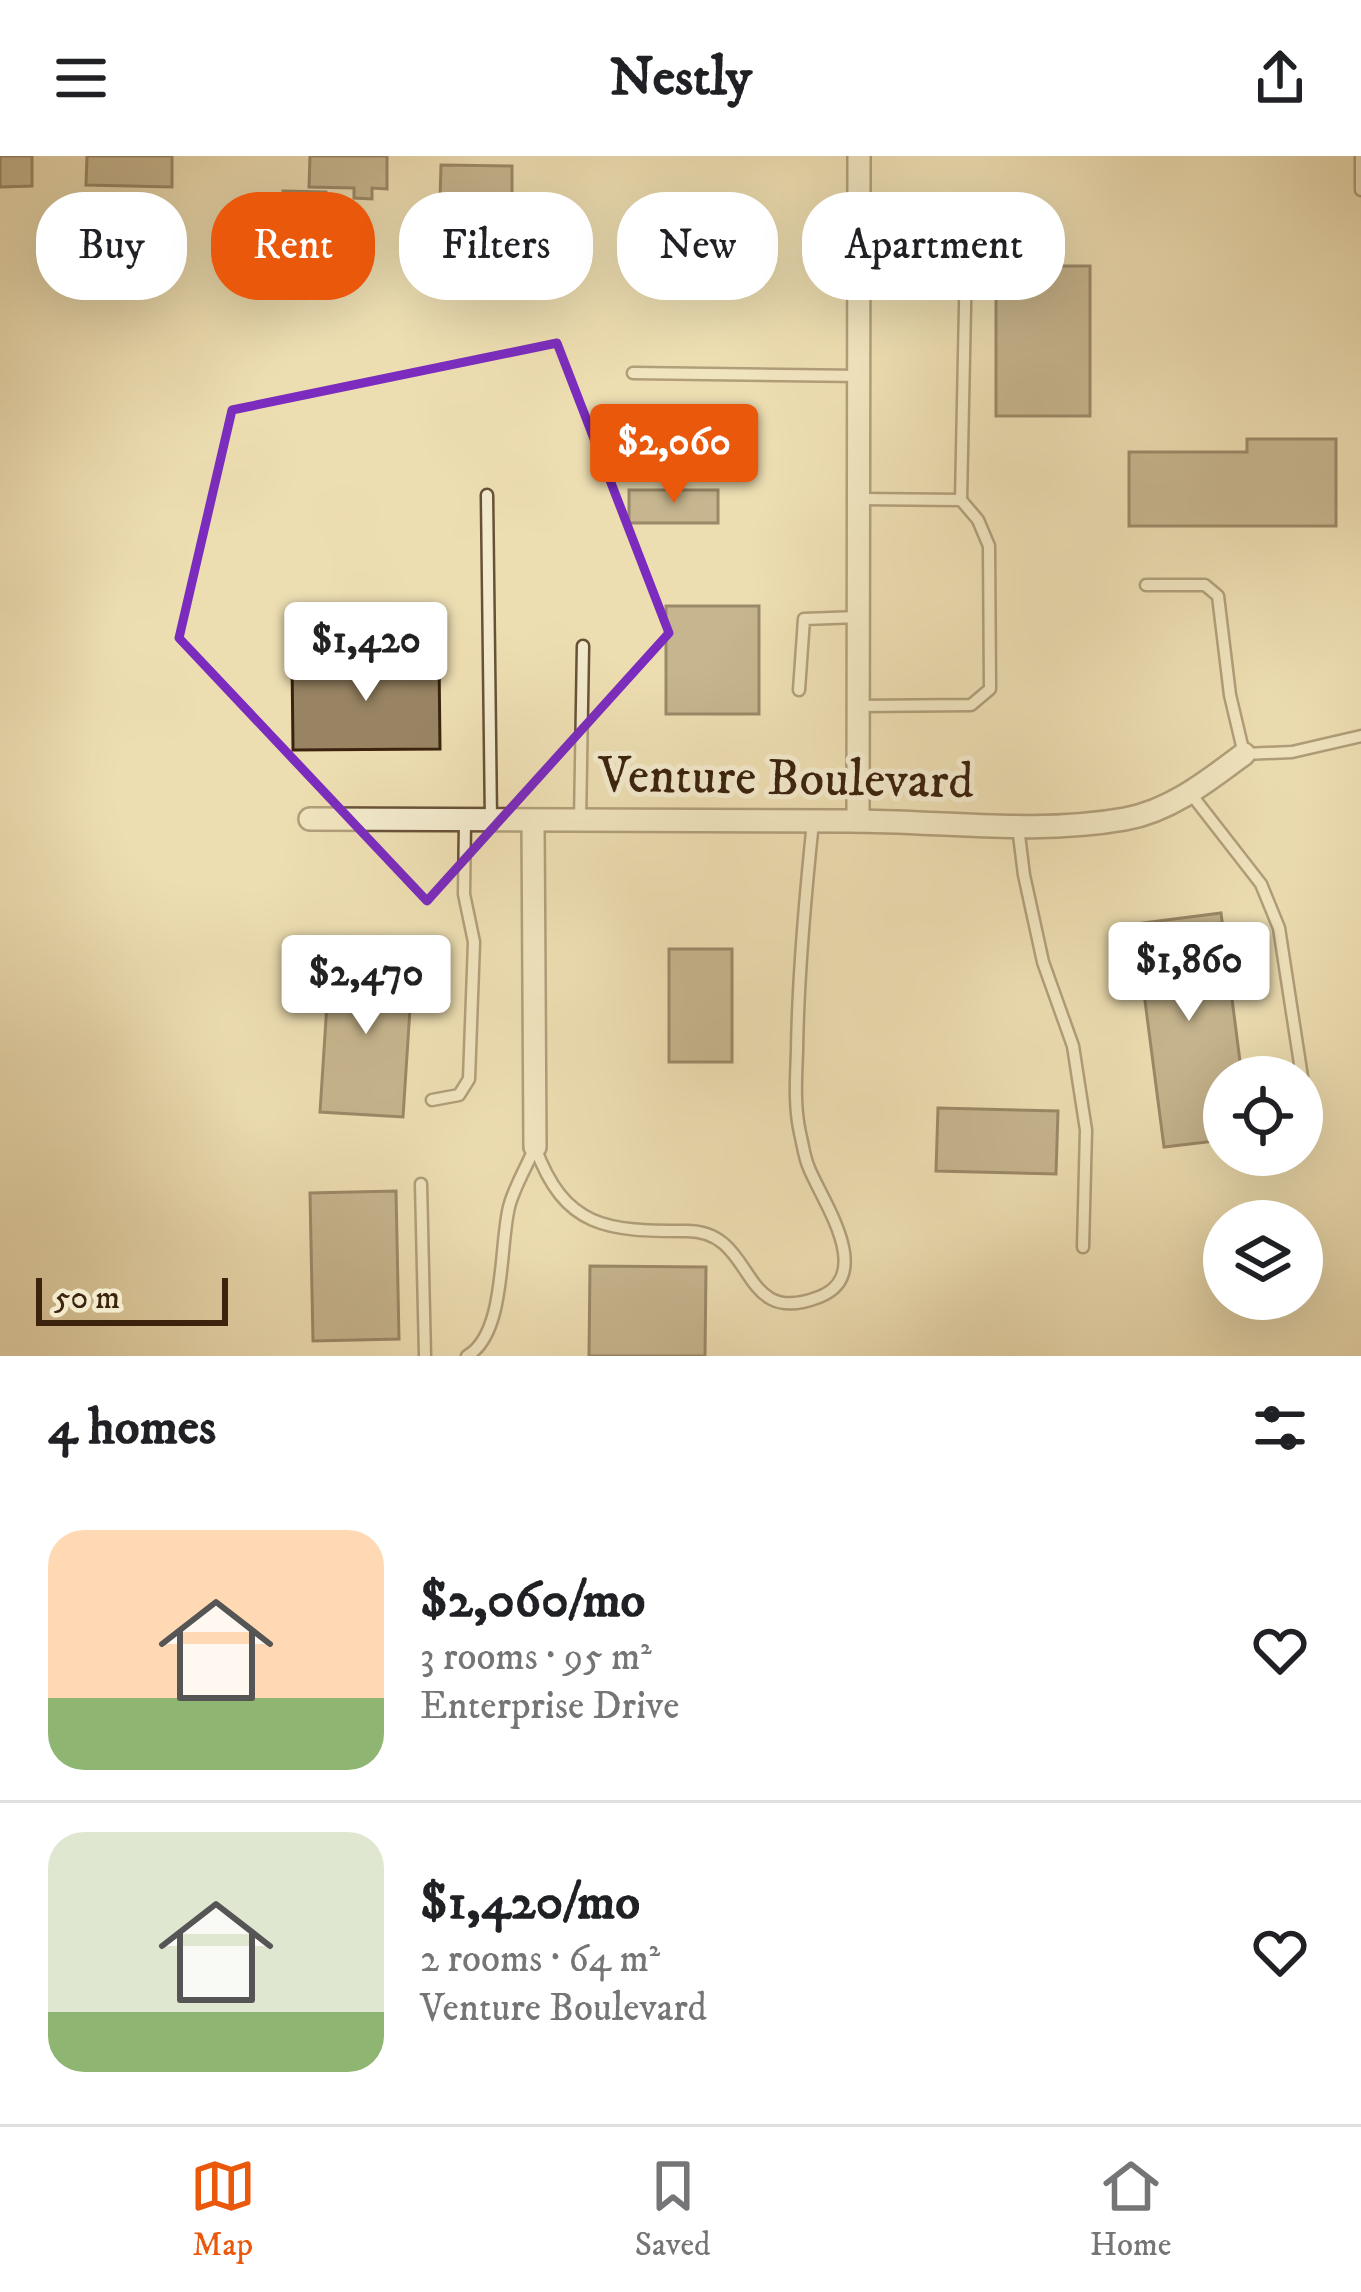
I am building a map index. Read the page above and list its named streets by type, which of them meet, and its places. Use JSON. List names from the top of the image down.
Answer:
{
  "streets": {
    "street": ["Venture Boulevard"]
  },
  "scale_bar": "50 m",
  "page": {
    "header": "Nestly",
    "chip": [
      "Buy",
      "Rent",
      "Filters",
      "New",
      "Apartment"
    ],
    "price": [
      "$2,060",
      "$1,420",
      "$1,860",
      "$2,470"
    ],
    "scale": "50 m",
    "heading": "4 homes",
    "list": [
      {
        "name": "$2,060/mo",
        "note": "3 rooms · 95 m² · Enterprise Drive"
      },
      {
        "name": "$1,420/mo",
        "note": "2 rooms · 64 m² · Venture Boulevard"
      }
    ],
    "tabs": ["Map", "Saved", "Home"]
  }
}
